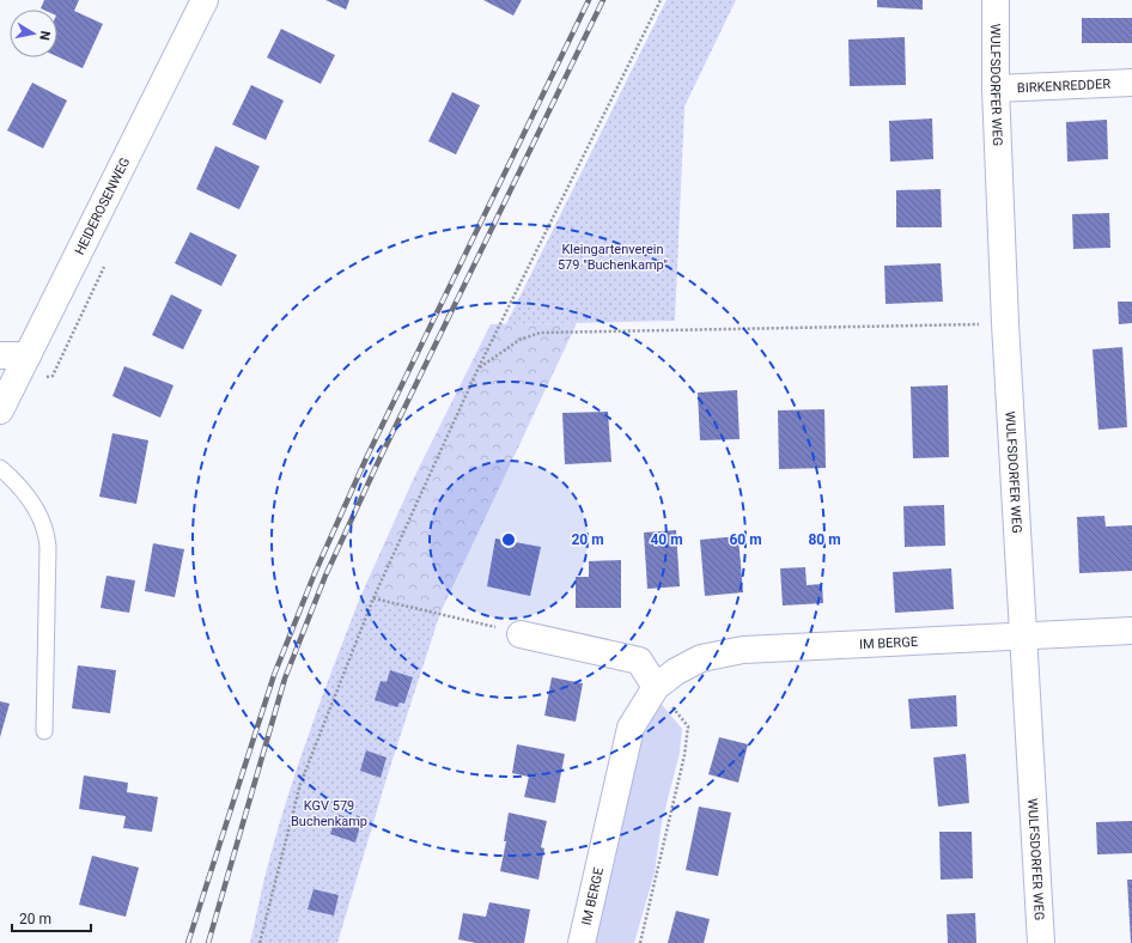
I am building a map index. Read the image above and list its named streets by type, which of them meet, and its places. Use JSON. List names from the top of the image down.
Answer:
{
  "streets": {
    "street": [
      "WULFSDORFER WEG",
      "BIRKENREDDER",
      "HEIDEROSENWEG",
      "IM BERGE"
    ]
  },
  "crossings": [
    ["WULFSDORFER WEG", "BIRKENREDDER"],
    ["WULFSDORFER WEG", "IM BERGE"]
  ],
  "parks": ["Kleingartenverein 579 \"Buchenkamp\"", "KGV 579 Buchenkamp"],
  "scale_bar": "20 m",
  "north": "right",
  "rings": [
    "20 m",
    "40 m",
    "60 m",
    "80 m"
  ]
}
